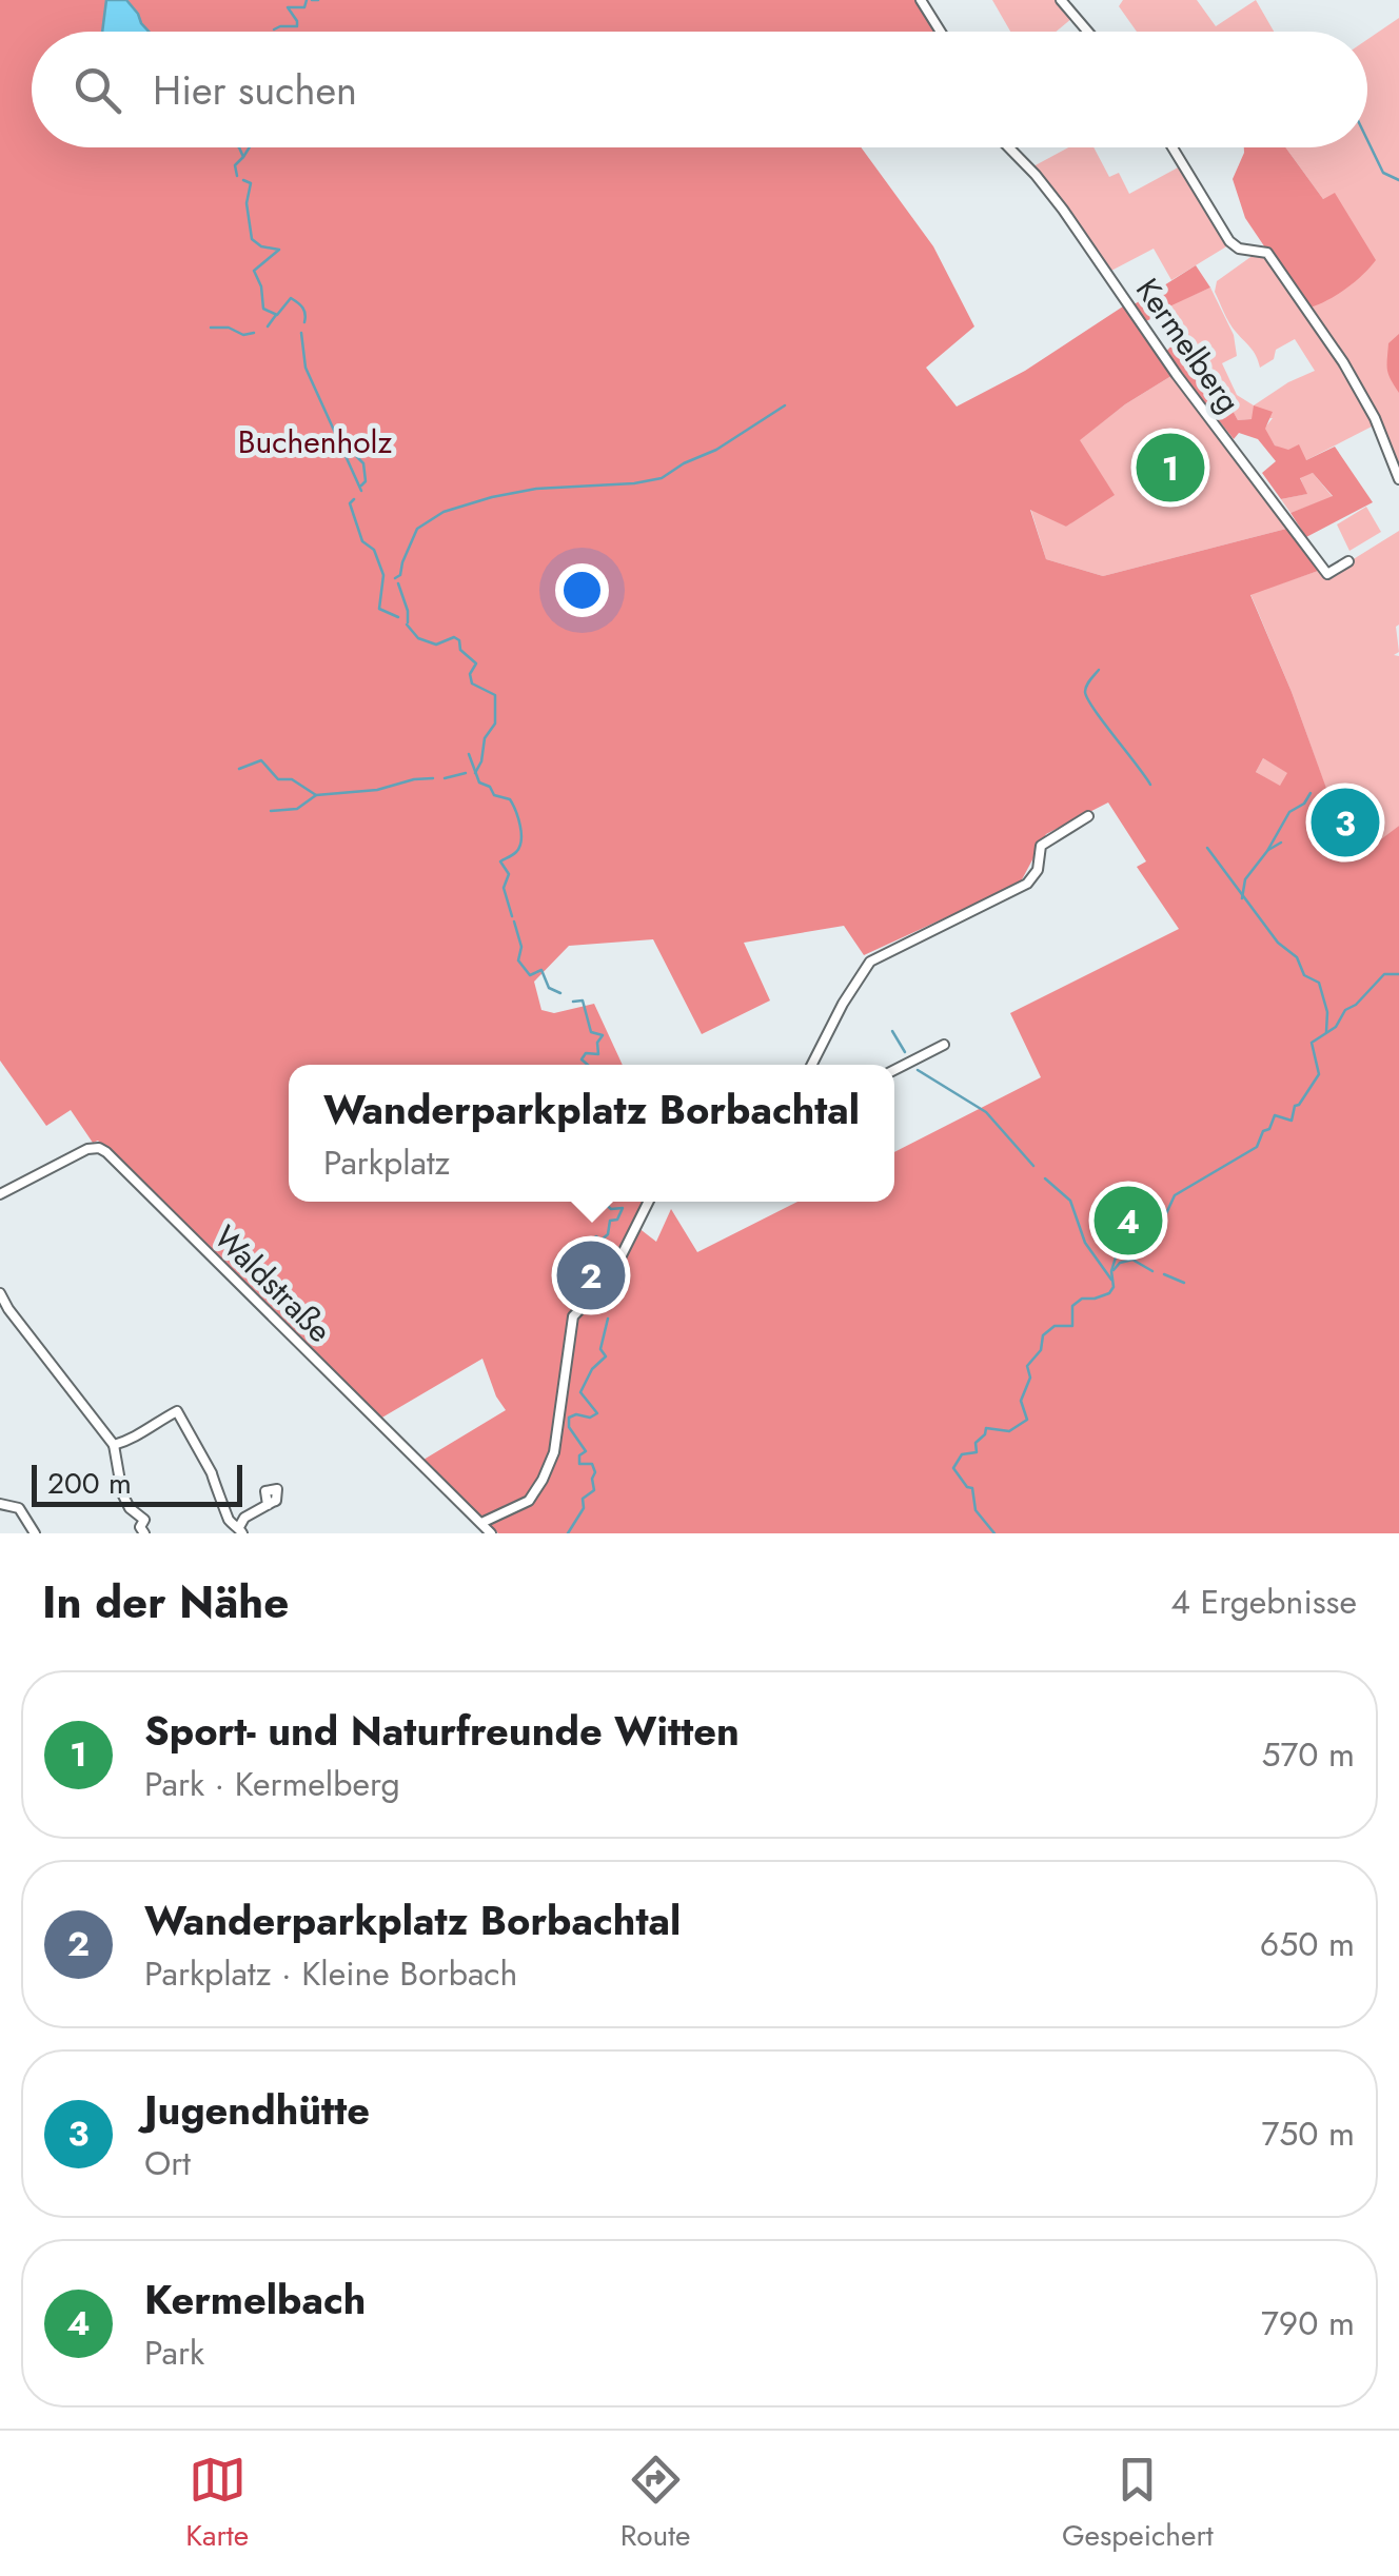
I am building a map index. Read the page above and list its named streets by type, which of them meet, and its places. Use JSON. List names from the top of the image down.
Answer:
{
  "streets": {
    "street": ["Kermelberg", "Waldstraße"]
  },
  "parks": ["Buchenholz"],
  "scale_bar": "200 m",
  "page": {
    "search": "Hier suchen",
    "pins": [
      "1",
      "3",
      "4",
      "2"
    ],
    "popup": ["Wanderparkplatz Borbachtal", "Parkplatz"],
    "scale": "200 m",
    "heading": ["In der Nähe", "4 Ergebnisse"],
    "list": [
      {
        "mark": "1",
        "name": "Sport- und Naturfreunde Witten",
        "note": "Park · Kermelberg",
        "value": "570 m"
      },
      {
        "mark": "2",
        "name": "Wanderparkplatz Borbachtal",
        "note": "Parkplatz · Kleine Borbach",
        "value": "650 m"
      },
      {
        "mark": "3",
        "name": "Jugendhütte",
        "note": "Ort",
        "value": "750 m"
      },
      {
        "mark": "4",
        "name": "Kermelbach",
        "note": "Park",
        "value": "790 m"
      }
    ],
    "nav": ["Karte", "Route", "Gespeichert"]
  }
}
